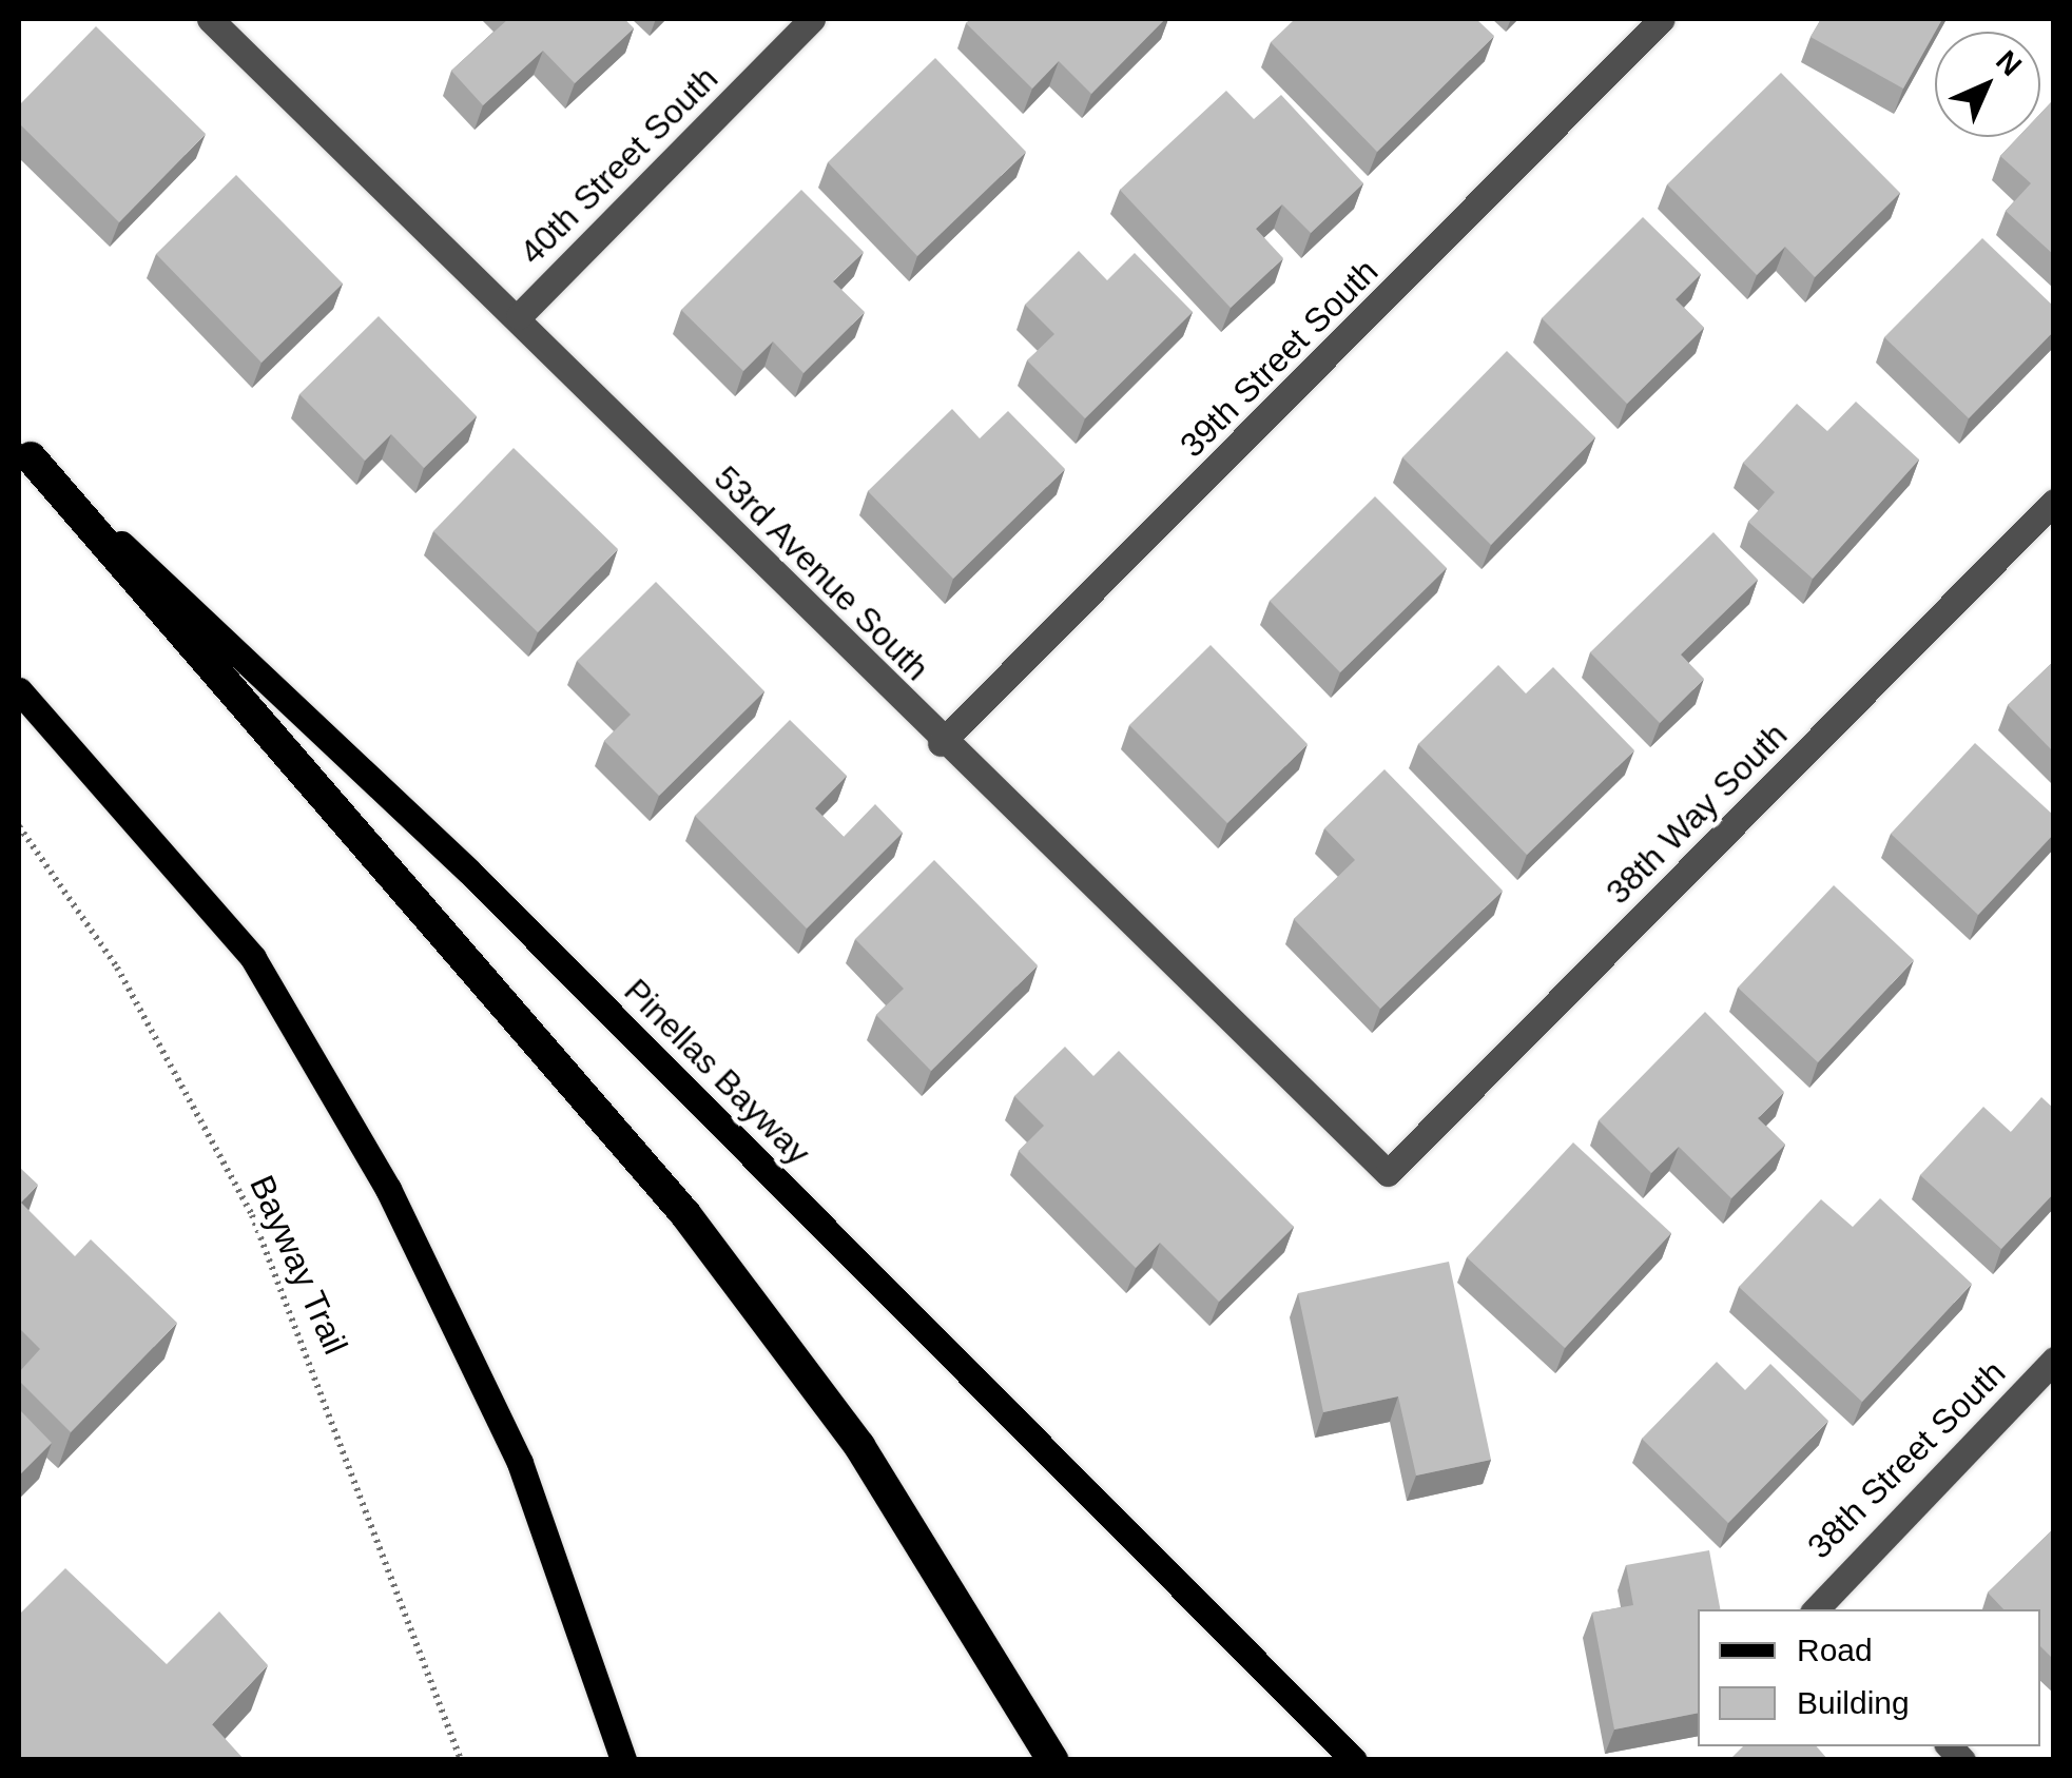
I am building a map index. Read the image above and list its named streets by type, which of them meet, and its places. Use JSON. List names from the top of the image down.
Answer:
{
  "streets": {
    "main road": ["Pinellas Bayway"],
    "street": [
      "40th Street South",
      "39th Street South",
      "53rd Avenue South",
      "38th Way South",
      "38th Street South"
    ],
    "path": ["Bayway Trail"]
  },
  "crossings": [
    ["40th Street South", "53rd Avenue South"],
    ["39th Street South", "53rd Avenue South"],
    ["53rd Avenue South", "38th Way South"]
  ],
  "legend": ["Road", "Building"],
  "north": "top right"
}
